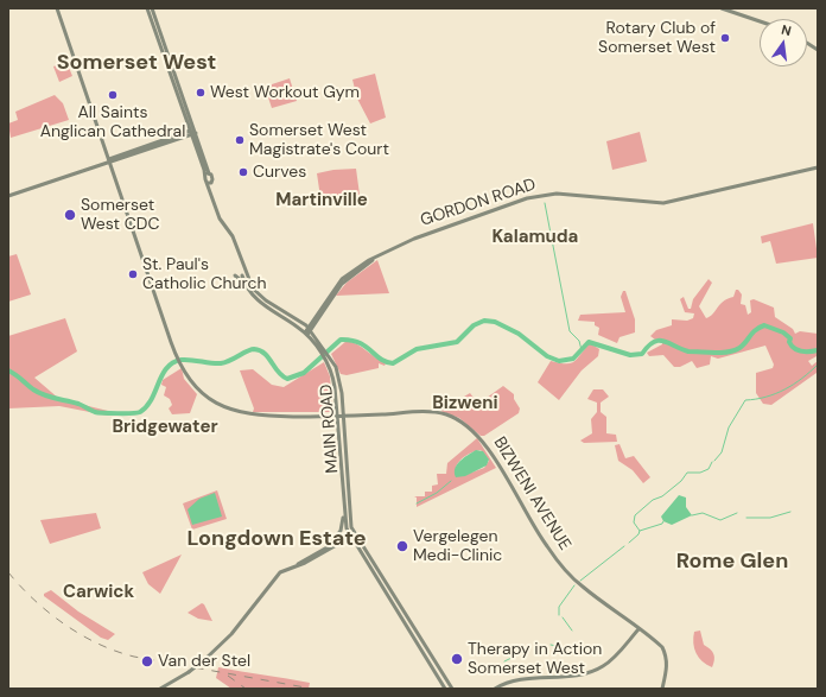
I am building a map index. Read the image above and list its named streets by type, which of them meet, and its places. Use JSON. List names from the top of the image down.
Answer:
{
  "streets": {
    "main road": ["GORDON ROAD", "MAIN ROAD", "BIZWENI AVENUE"]
  },
  "crossings": [
    ["GORDON ROAD", "MAIN ROAD"],
    ["MAIN ROAD", "BIZWENI AVENUE"]
  ],
  "districts": [
    "Somerset West",
    "Martinville",
    "Kalamuda",
    "Bizweni",
    "Bridgewater",
    "Longdown Estate",
    "Rome Glen",
    "Carwick"
  ],
  "places": [
    "Rotary Club of Somerset West",
    "West Workout Gym",
    "All Saints Anglican Cathedral",
    "Somerset West Magistrate's Court",
    "Curves",
    "Somerset West CDC",
    "St. Paul's Catholic Church",
    "Vergelegen Medi-Clinic",
    "Therapy in Action Somerset West",
    "Van der Stel"
  ],
  "north": "top"
}
